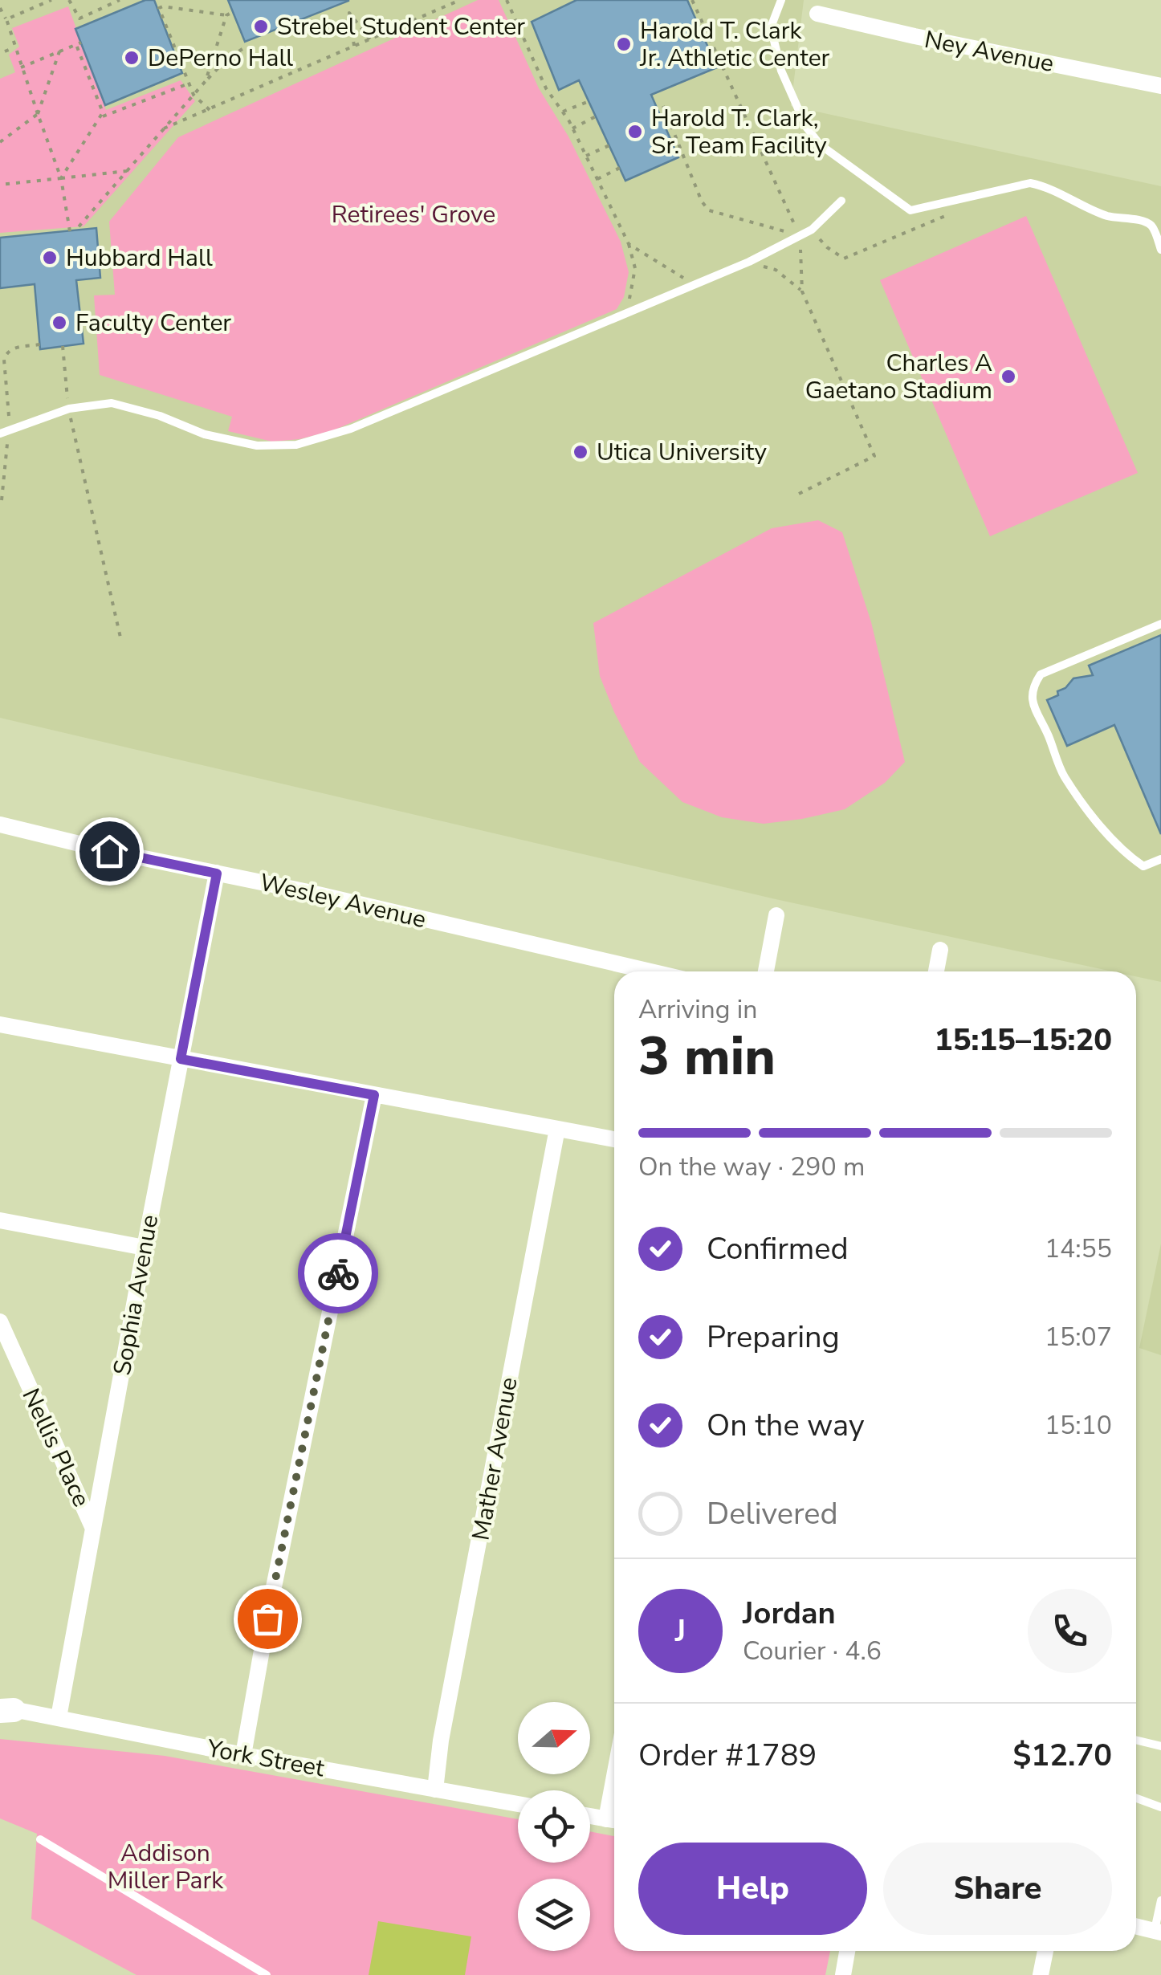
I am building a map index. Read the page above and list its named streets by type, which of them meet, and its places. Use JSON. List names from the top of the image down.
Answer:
{
  "streets": {
    "street": [
      "Ney Avenue",
      "Wesley Avenue",
      "Sophia Avenue",
      "Nellis Place",
      "Mather Avenue",
      "York Street"
    ]
  },
  "crossings": [
    ["Wesley Avenue", "Sophia Avenue"],
    ["Sophia Avenue", "Nellis Place"],
    ["Sophia Avenue", "York Street"],
    ["Mather Avenue", "York Street"]
  ],
  "parks": ["Retirees' Grove", "Addison Miller Park"],
  "places": [
    "Strebel Student Center",
    "Harold T. Clark Jr. Athletic Center",
    "DePerno Hall",
    "Harold T. Clark, Sr. Team Facility",
    "Hubbard Hall",
    "Faculty Center",
    "Charles A Gaetano Stadium",
    "Utica University"
  ],
  "north": "right",
  "page": {
    "heading": ["3 min", "Arriving in", "15:15–15:20"],
    "panel": [
      "Jordan",
      "Courier · 4.6",
      "Order #1789",
      "$12.70"
    ],
    "bar": "On the way · 290 m",
    "list": [
      ["Confirmed", "14:55"],
      ["Preparing", "15:07"],
      ["On the way", "15:10"],
      "Delivered"
    ],
    "round": "J",
    "buttons": ["Help", "Share"]
  }
}
